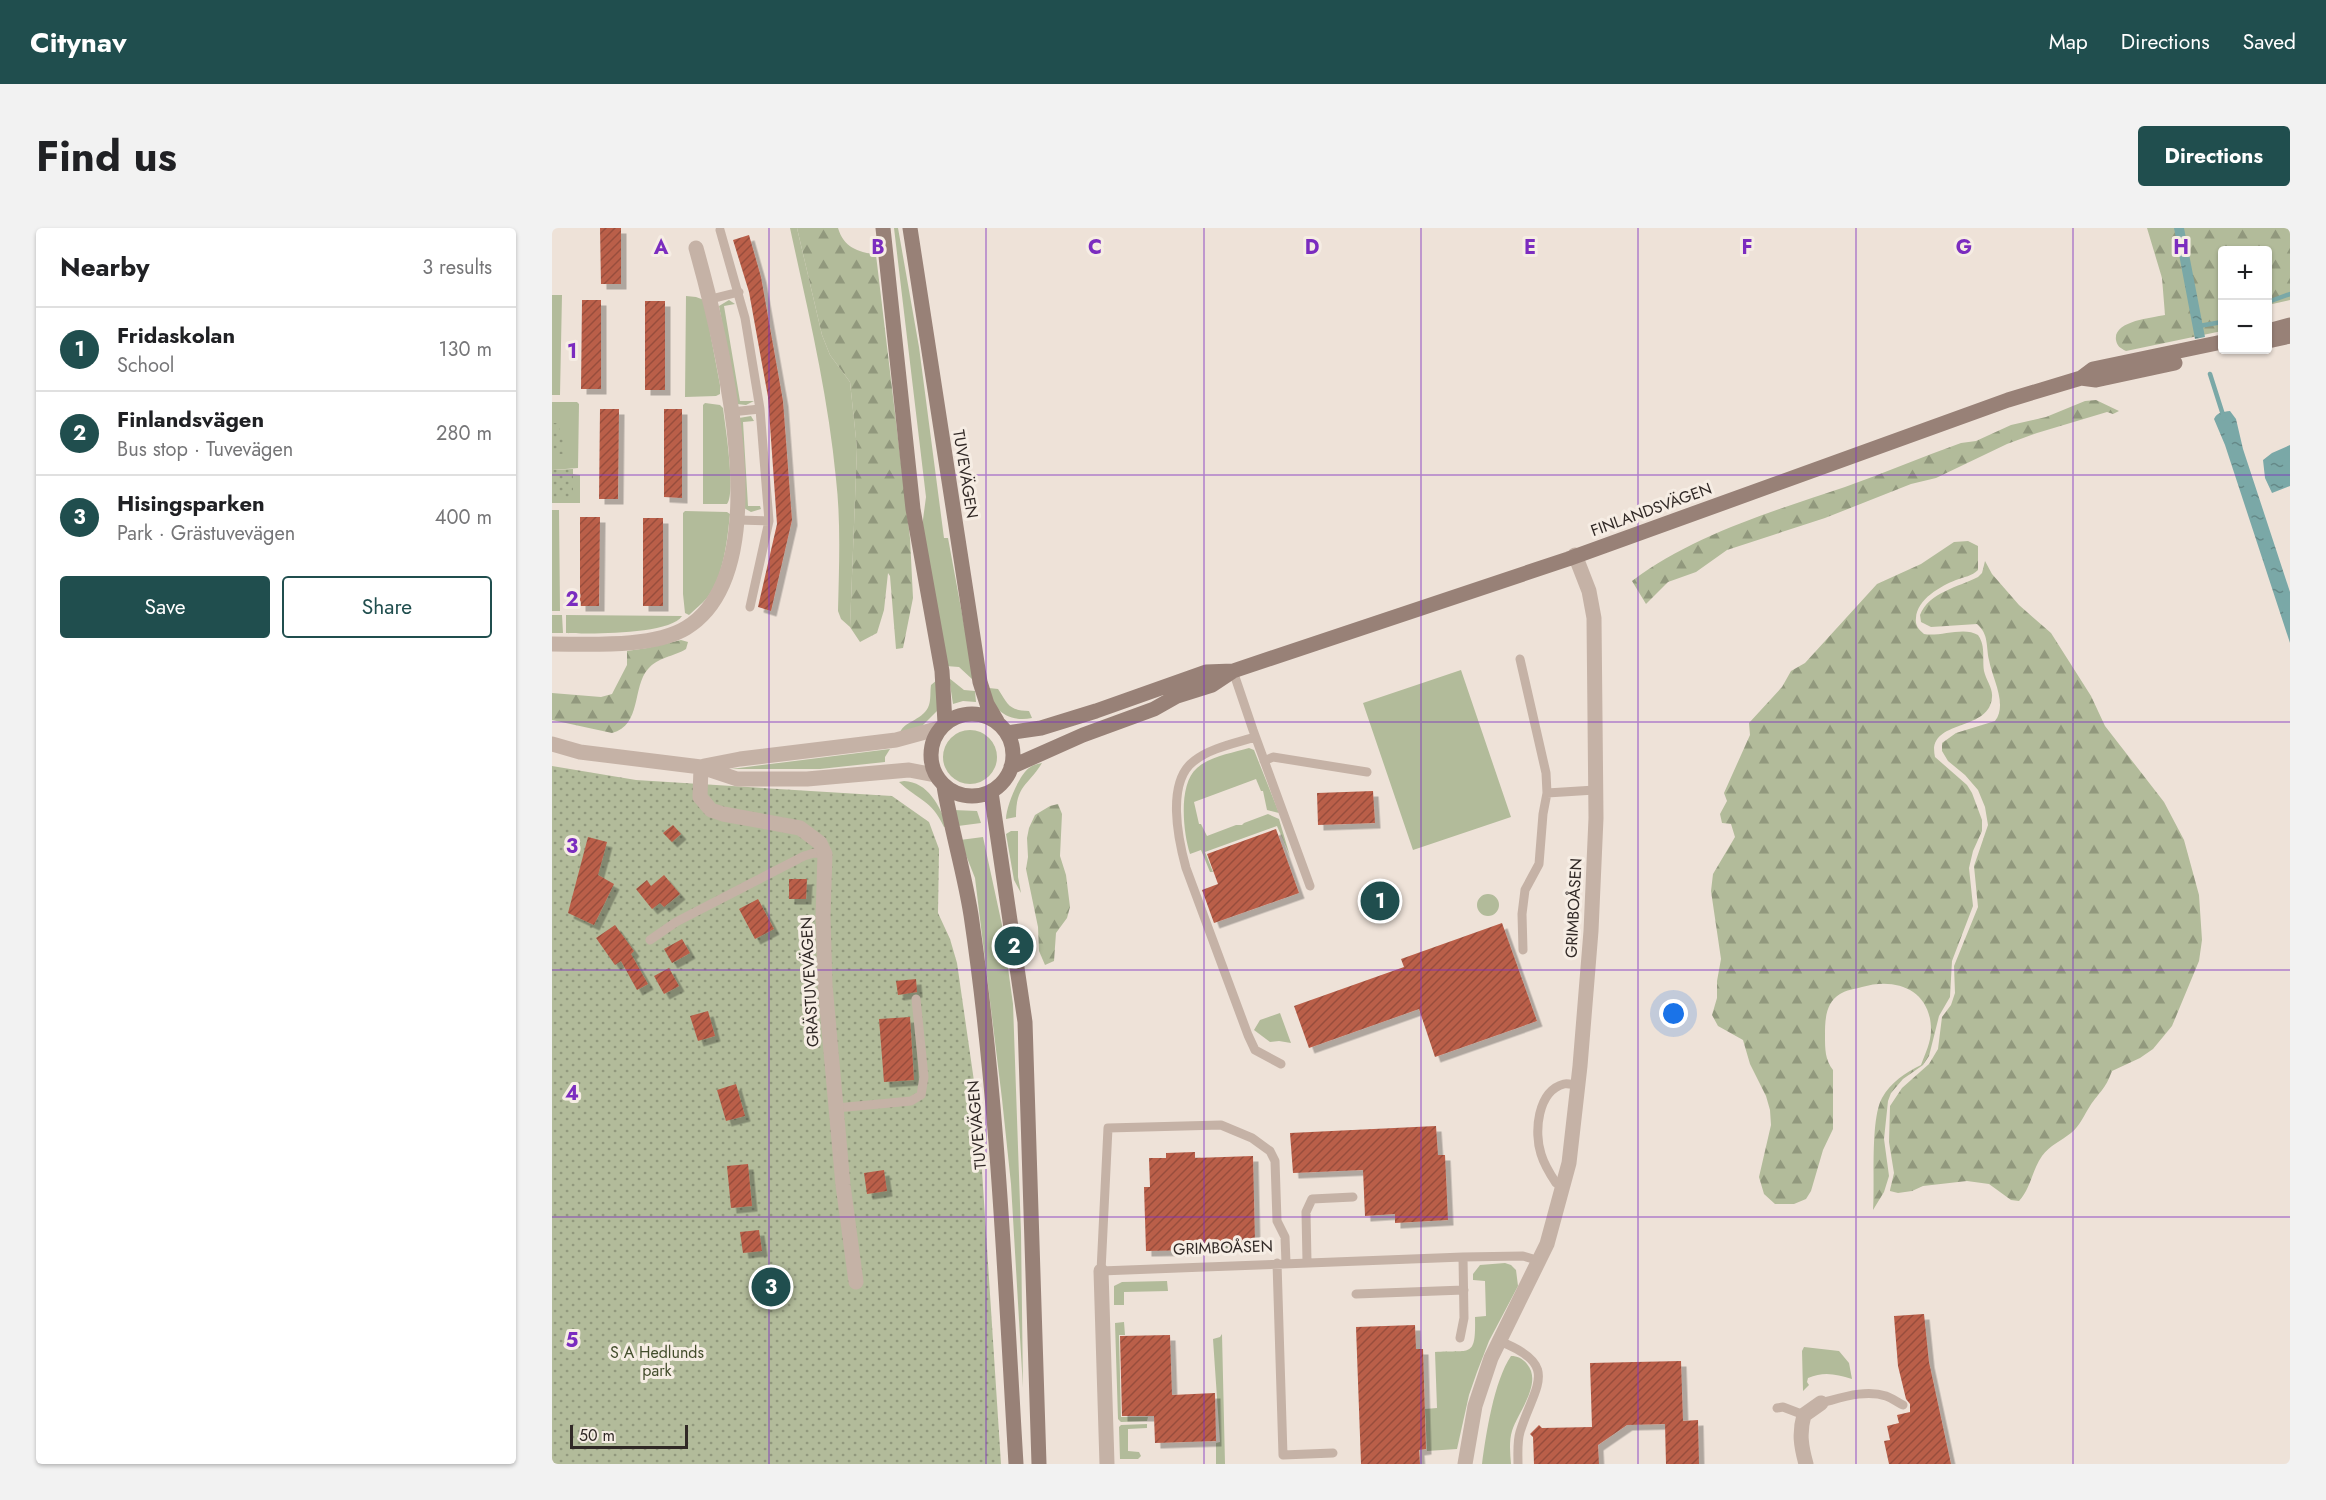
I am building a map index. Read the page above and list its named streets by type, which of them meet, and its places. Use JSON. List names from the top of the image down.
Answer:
{
  "streets": {
    "main road": ["TUVEVÄGEN", "FINLANDSVÄGEN"],
    "street": ["GRIMBOÅSEN", "GRÄSTUVEVÄGEN"]
  },
  "crossings": [
    ["TUVEVÄGEN", "FINLANDSVÄGEN"],
    ["FINLANDSVÄGEN", "GRIMBOÅSEN"]
  ],
  "parks": ["S A Hedlunds park"],
  "scale_bar": "50 m",
  "page": {
    "header": "Citynav",
    "nav": ["Map", "Directions", "Saved"],
    "title": "Find us",
    "buttons": [
      "Directions",
      ["Save", "Share"]
    ],
    "heading": ["Nearby", "3 results"],
    "map_buttons": ["+", "−"],
    "list": [
      {
        "mark": "1",
        "name": "Fridaskolan",
        "note": "School",
        "value": "130 m"
      },
      {
        "mark": "2",
        "name": "Finlandsvägen",
        "note": "Bus stop · Tuvevägen",
        "value": "280 m"
      },
      {
        "mark": "3",
        "name": "Hisingsparken",
        "note": "Park · Grästuvevägen",
        "value": "400 m"
      }
    ],
    "pins": ["1", "2", "3"],
    "scale": "50 m"
  },
  "grid": {
    "columns": [
      "A",
      "B",
      "C",
      "D",
      "E",
      "F",
      "G",
      "H"
    ],
    "rows": [
      "1",
      "2",
      "3",
      "4",
      "5"
    ]
  }
}
